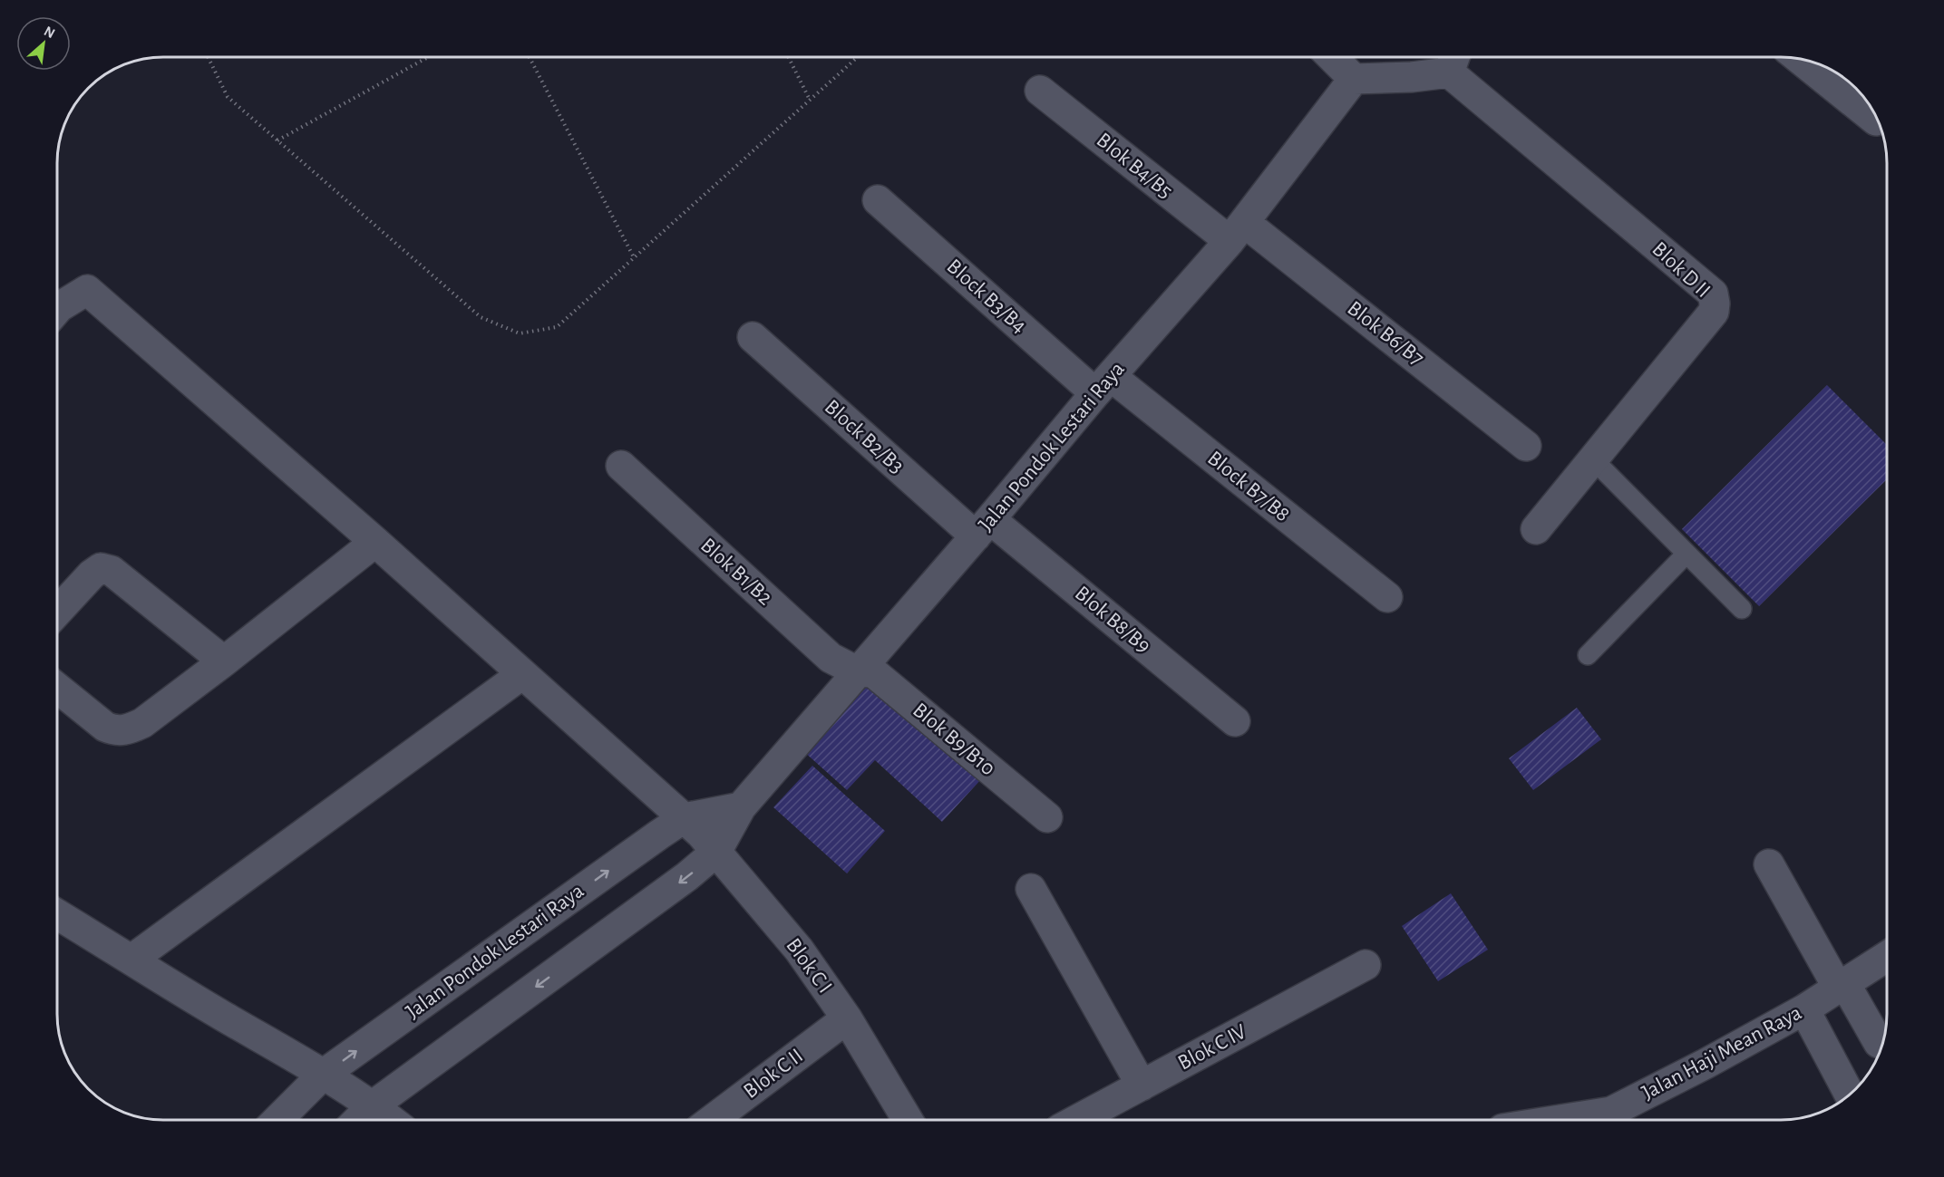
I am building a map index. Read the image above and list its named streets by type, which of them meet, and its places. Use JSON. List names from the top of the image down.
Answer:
{
  "streets": {
    "street": [
      "Blok B4/B5",
      "Blok D II",
      "Block B3/B4",
      "Blok B6/B7",
      "Block B2/B3",
      "Jalan Pondok Lestari Raya",
      "Block B7/B8",
      "Blok B1/B2",
      "Blok B8/B9",
      "Blok B9/B10",
      "Blok C I",
      "Blok C IV",
      "Jalan Haji Mean Raya",
      "Blok C II"
    ]
  },
  "crossings": [
    ["Blok B4/B5", "Blok B6/B7"],
    ["Blok B4/B5", "Jalan Pondok Lestari Raya"],
    ["Block B3/B4", "Jalan Pondok Lestari Raya"],
    ["Block B3/B4", "Block B7/B8"],
    ["Blok B6/B7", "Jalan Pondok Lestari Raya"],
    ["Block B2/B3", "Jalan Pondok Lestari Raya"],
    ["Block B2/B3", "Blok B8/B9"],
    ["Jalan Pondok Lestari Raya", "Block B7/B8"],
    ["Jalan Pondok Lestari Raya", "Blok B1/B2"],
    ["Jalan Pondok Lestari Raya", "Blok B8/B9"],
    ["Jalan Pondok Lestari Raya", "Blok B9/B10"],
    ["Jalan Pondok Lestari Raya", "Blok C I"],
    ["Blok B1/B2", "Blok B9/B10"],
    ["Blok C I", "Blok C II"]
  ],
  "north": "top right"
}
